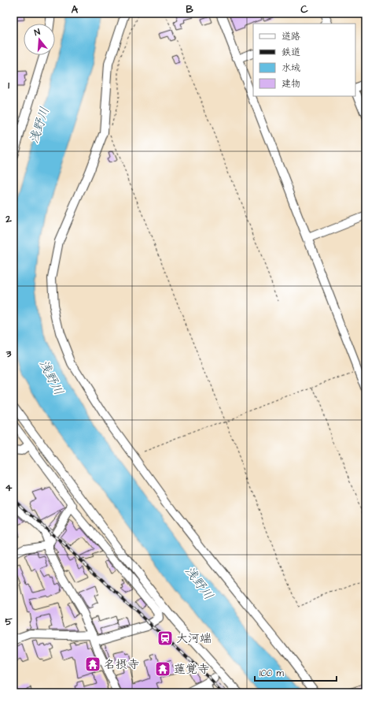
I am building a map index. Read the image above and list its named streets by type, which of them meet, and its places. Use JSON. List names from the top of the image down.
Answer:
{
  "water": ["浅野川"],
  "places": {
    "station": ["大河端"],
    "temple": ["名摂寺", "蓮覚寺"]
  },
  "legend": [
    "道路",
    "鉄道",
    "水域",
    "建物"
  ],
  "scale_bar": "100 m",
  "north": "top",
  "grid": {
    "columns": ["A", "B", "C"],
    "rows": [
      "1",
      "2",
      "3",
      "4",
      "5"
    ]
  }
}
